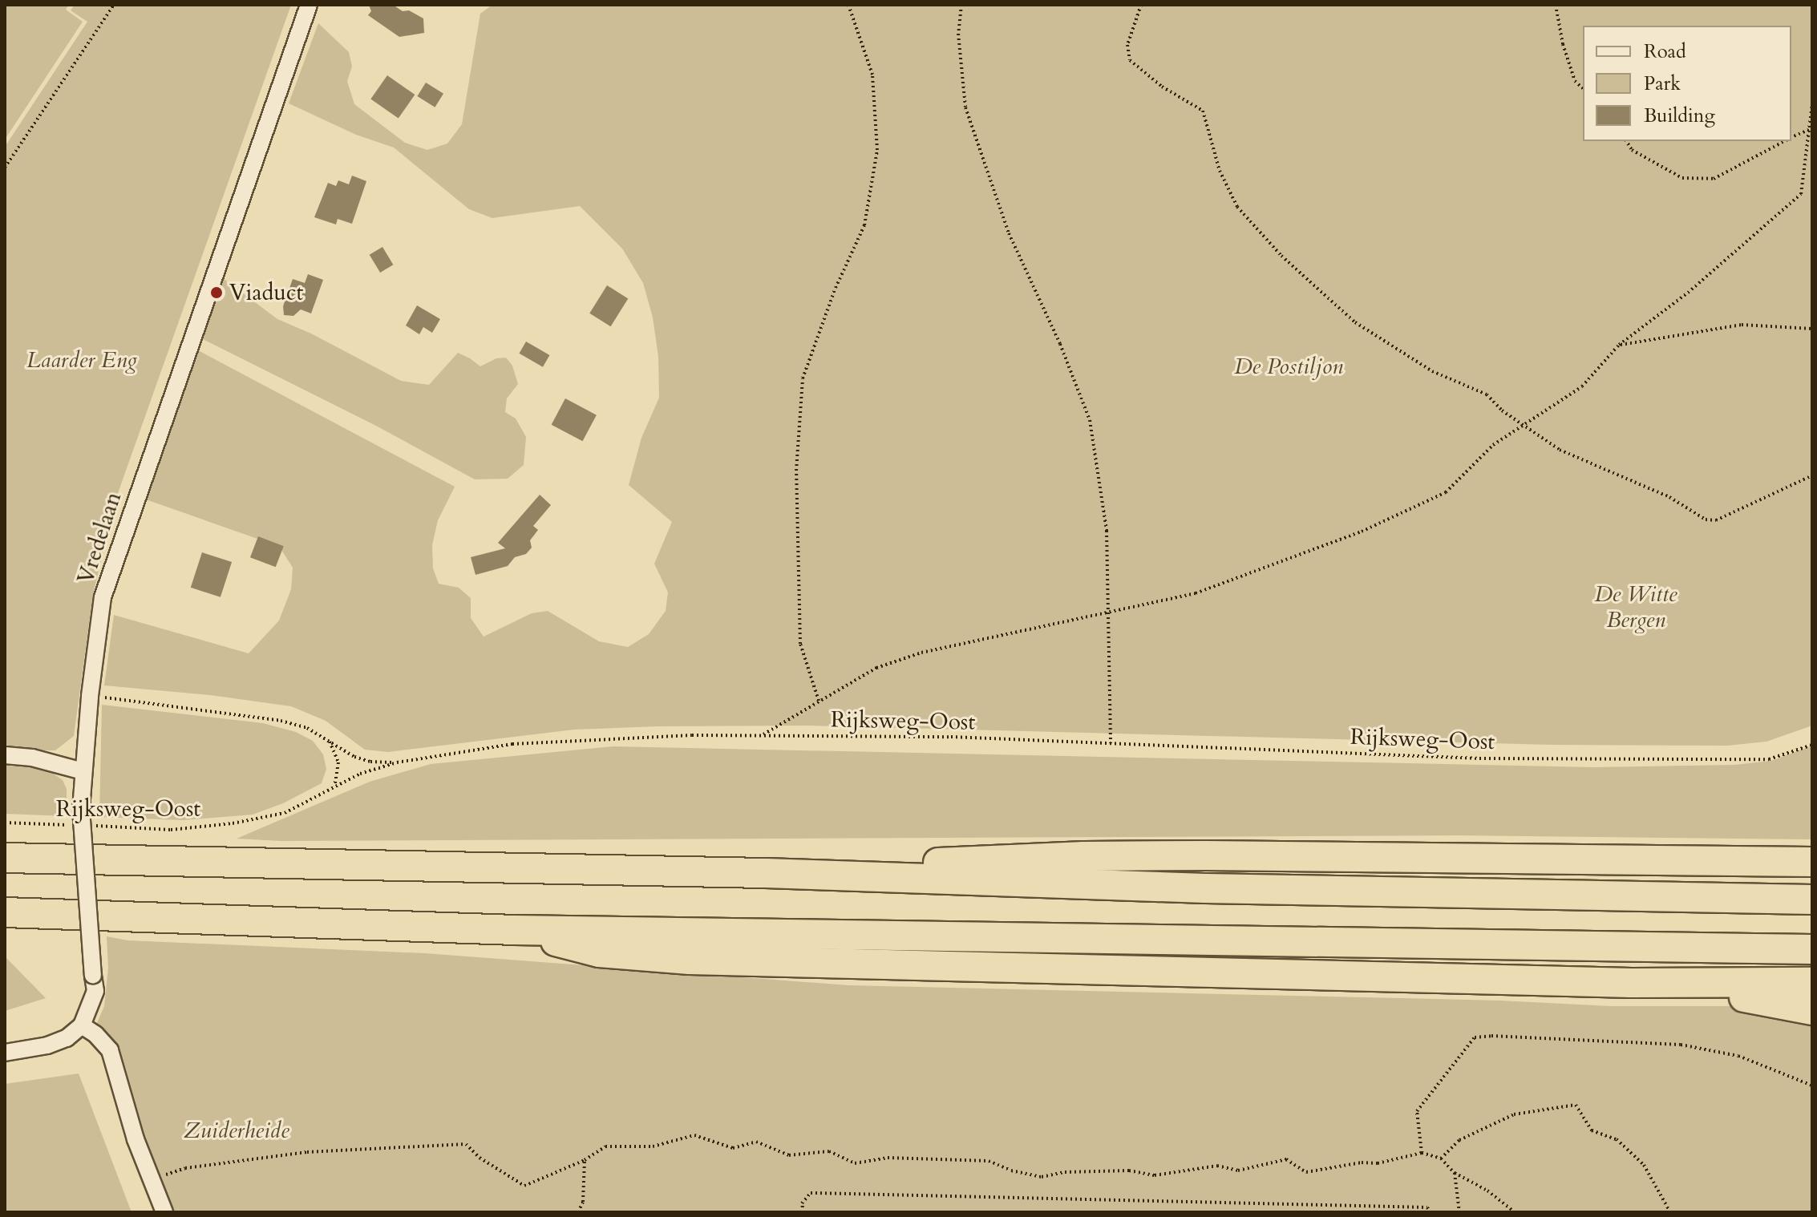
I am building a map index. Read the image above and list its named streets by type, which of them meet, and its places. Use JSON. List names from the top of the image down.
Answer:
{
  "streets": {
    "street": ["Vredelaan"],
    "path": ["Rijksweg-Oost"]
  },
  "parks": [
    "Laarder Eng",
    "De Postiljon",
    "De Witte Bergen",
    "Zuiderheide"
  ],
  "places": ["Viaduct"],
  "legend": ["Road", "Park", "Building"]
}
